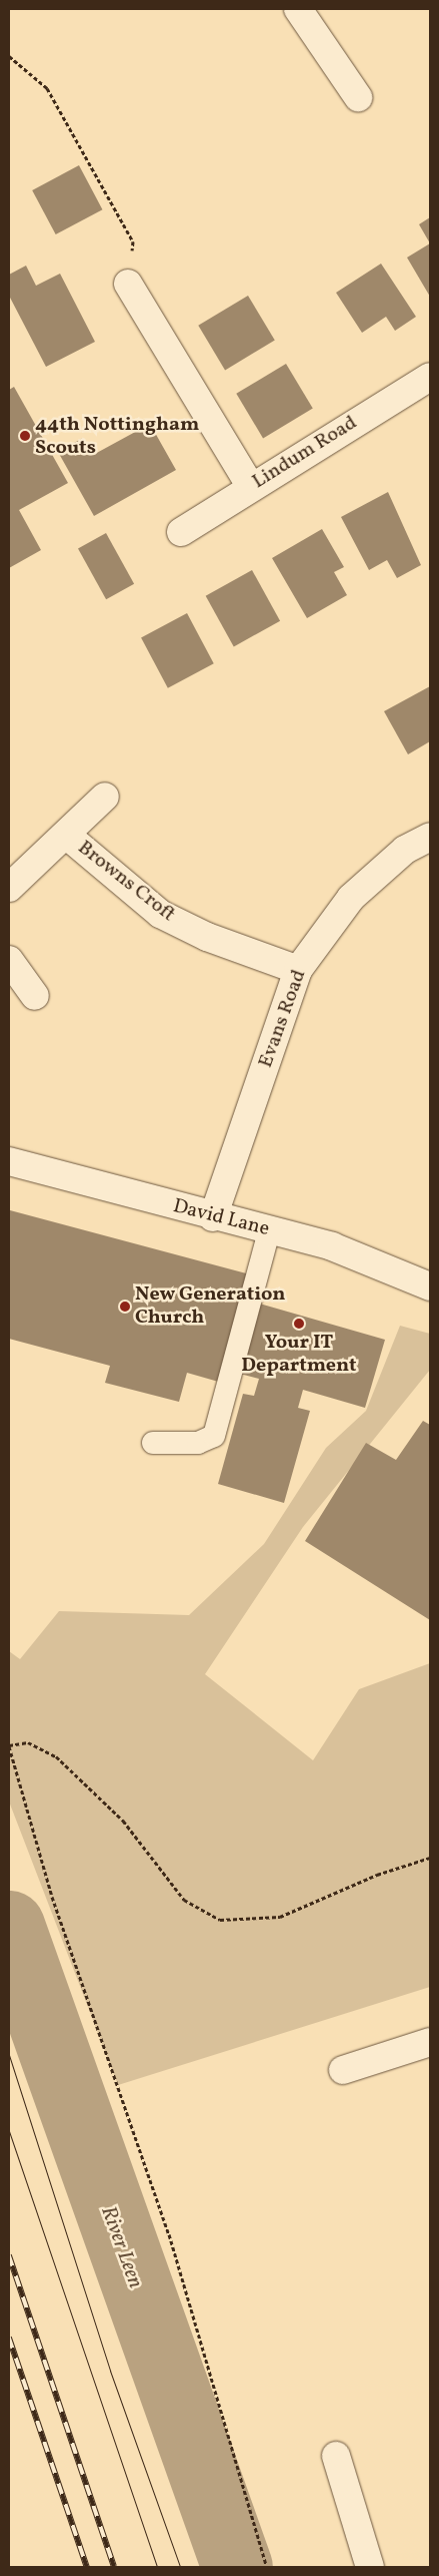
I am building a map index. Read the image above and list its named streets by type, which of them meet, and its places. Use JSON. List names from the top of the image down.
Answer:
{
  "streets": {
    "street": [
      "Lindum Road",
      "Browns Croft",
      "Evans Road",
      "David Lane"
    ]
  },
  "crossings": [
    ["Browns Croft", "Evans Road"],
    ["Evans Road", "David Lane"]
  ],
  "water": ["River Leen"],
  "places": ["44th Nottingham Scouts", "New Generation Church", "Your IT Department"]
}
